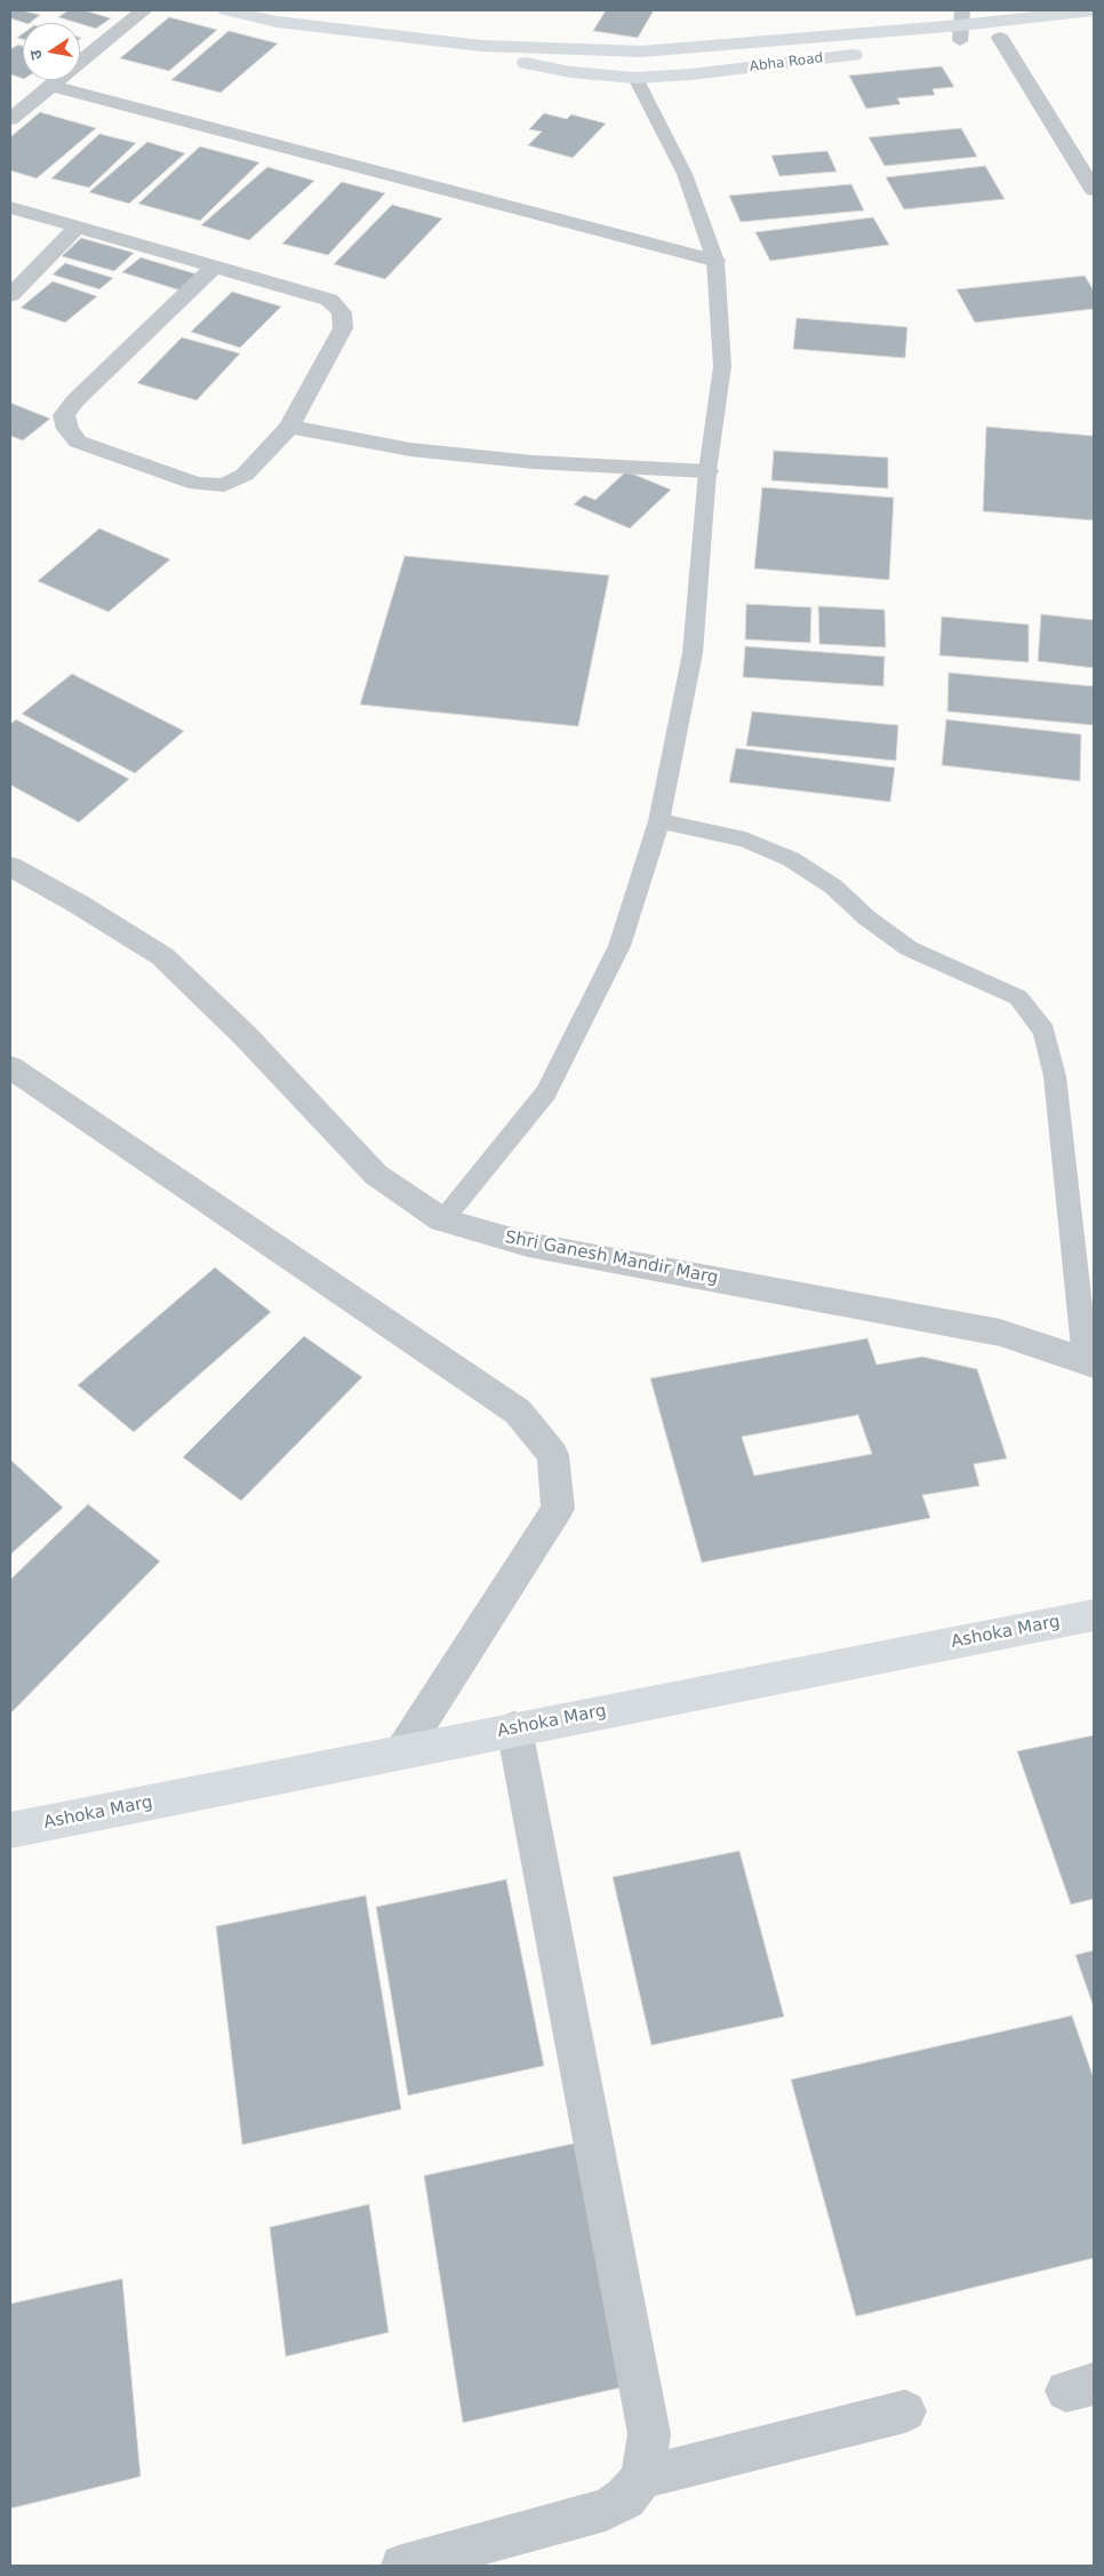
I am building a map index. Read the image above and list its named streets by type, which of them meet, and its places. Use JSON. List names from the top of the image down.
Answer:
{
  "streets": {
    "street": ["Abha Road", "Shri Ganesh Mandir Marg", "Ashoka Marg"]
  },
  "north": "left"
}
